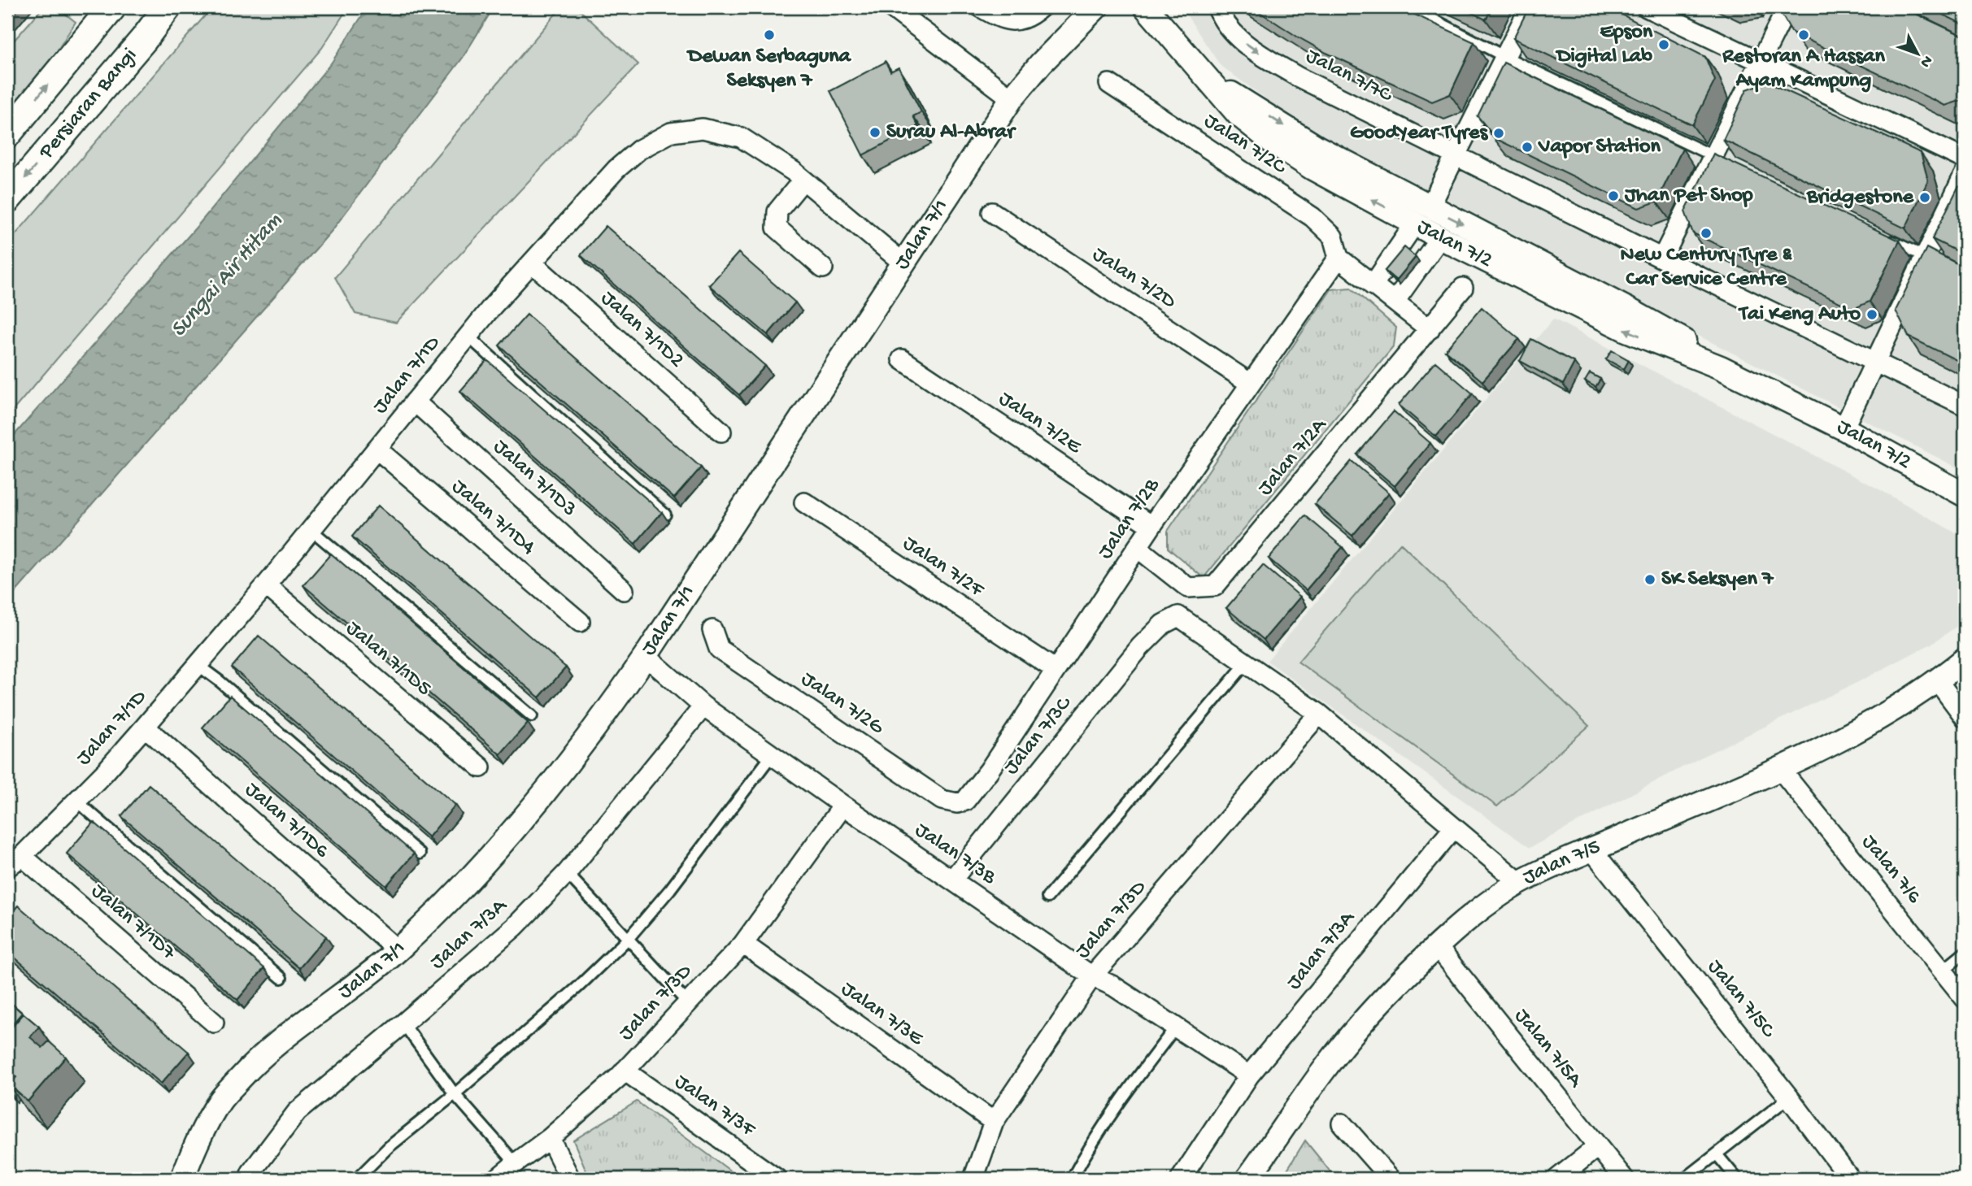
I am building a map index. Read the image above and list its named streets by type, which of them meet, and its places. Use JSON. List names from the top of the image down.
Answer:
{
  "streets": {
    "main road": ["Persiaran Bangi"],
    "street": [
      "Jalan 7/7C",
      "Jalan 7/2C",
      "Jalan 7/1",
      "Jalan 7/2",
      "Jalan 7/2D",
      "Jalan 7/1D2",
      "Jalan 7/1D",
      "Jalan 7/2E",
      "Jalan 7/2A",
      "Jalan 7/1D3",
      "Jalan 7/1D4",
      "Jalan 7/2B",
      "Jalan 7/2F",
      "Jalan 7/1D5",
      "Jalan 7/2G",
      "Jalan 7/3C",
      "Jalan 7/1D6",
      "Jalan 7/3B",
      "Jalan 7/5",
      "Jalan 7/6",
      "Jalan 7/3D",
      "Jalan 7/1D7",
      "Jalan 7/3A",
      "Jalan 7/5C",
      "Jalan 7/3E",
      "Jalan 7/5A",
      "Jalan 7/3F"
    ]
  },
  "crossings": [
    ["Jalan 7/2C", "Jalan 7/2B"],
    ["Jalan 7/1", "Jalan 7/1D"],
    ["Jalan 7/1", "Jalan 7/1D6"],
    ["Jalan 7/1", "Jalan 7/3B"],
    ["Jalan 7/2D", "Jalan 7/2B"],
    ["Jalan 7/1D2", "Jalan 7/1D"],
    ["Jalan 7/1D", "Jalan 7/1D3"],
    ["Jalan 7/1D", "Jalan 7/1D4"],
    ["Jalan 7/1D", "Jalan 7/1D5"],
    ["Jalan 7/1D", "Jalan 7/1D6"],
    ["Jalan 7/1D", "Jalan 7/1D7"],
    ["Jalan 7/2E", "Jalan 7/2B"],
    ["Jalan 7/2A", "Jalan 7/2B"],
    ["Jalan 7/2B", "Jalan 7/2F"],
    ["Jalan 7/2B", "Jalan 7/2G"],
    ["Jalan 7/3C", "Jalan 7/3B"],
    ["Jalan 7/3B", "Jalan 7/3D"],
    ["Jalan 7/3B", "Jalan 7/3A"],
    ["Jalan 7/5", "Jalan 7/6"],
    ["Jalan 7/5", "Jalan 7/5C"],
    ["Jalan 7/5", "Jalan 7/5A"],
    ["Jalan 7/3D", "Jalan 7/3E"],
    ["Jalan 7/3D", "Jalan 7/3F"]
  ],
  "water": ["Sungai Air Hitam"],
  "places": [
    "Dewan Serbaguna Seksyen 7",
    "Restoran A Hassan Ayam Kampung",
    "Epson Digital Lab",
    "Surau Al-Abrar",
    "GoodYear Tyres",
    "Vapor Station",
    "Jhan Pet Shop",
    "Bridgestone",
    "New Century Tyre & Car Service Centre",
    "Tai Keng Auto",
    "SK Seksyen 7"
  ],
  "north": "bottom right"
}
